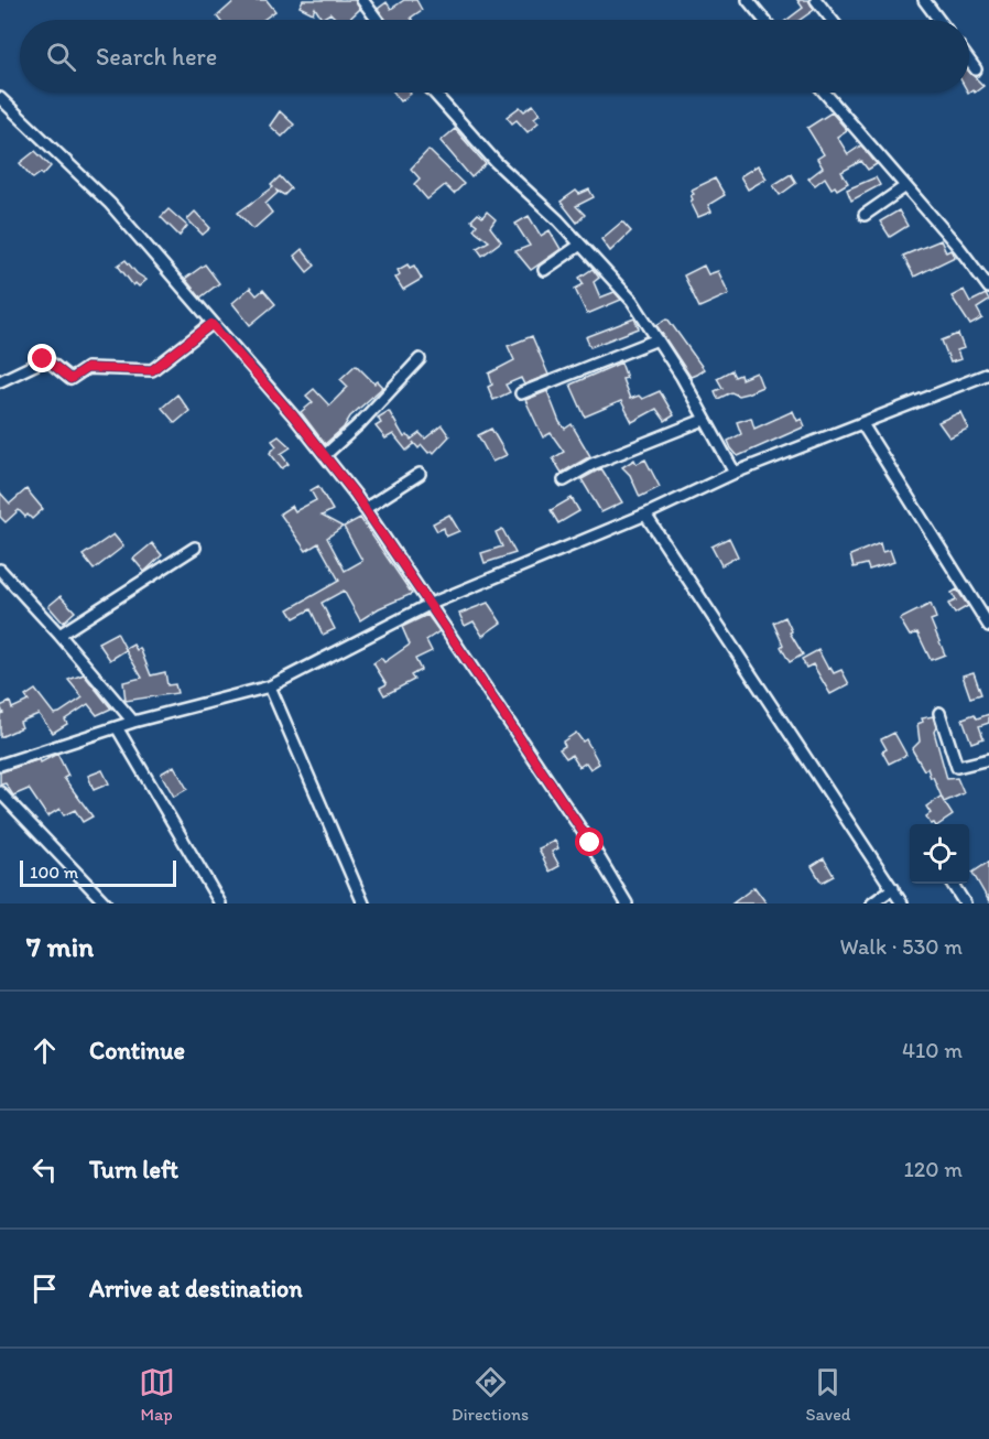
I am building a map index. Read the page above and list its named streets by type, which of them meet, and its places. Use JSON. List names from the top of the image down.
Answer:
{
  "scale_bar": "100 m",
  "page": {
    "search": "Search here",
    "scale": "100 m",
    "heading": ["7 min", "Walk · 530 m"],
    "list": [
      ["Continue", "410 m"],
      ["Turn left", "120 m"],
      "Arrive at destination"
    ],
    "nav": ["Map", "Directions", "Saved"]
  }
}
